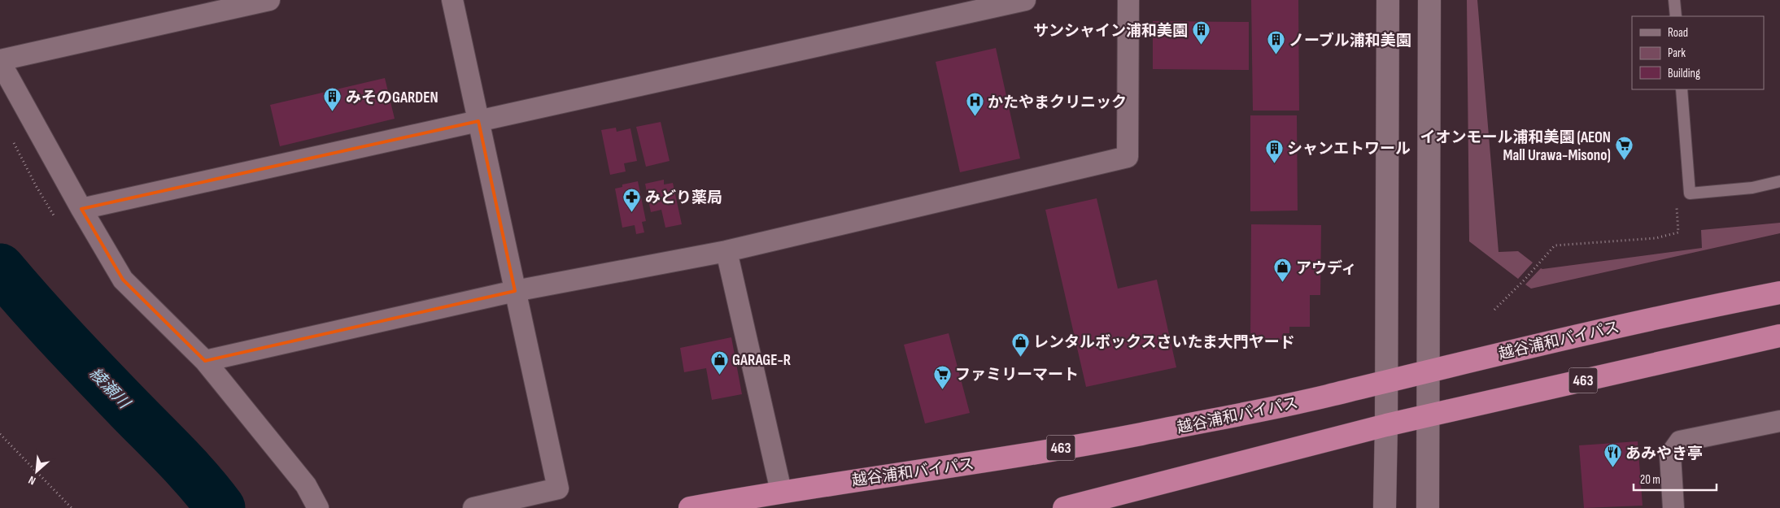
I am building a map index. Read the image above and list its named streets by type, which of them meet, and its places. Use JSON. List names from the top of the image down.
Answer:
{
  "streets": {
    "highway": ["越谷浦和バイパス", "463"]
  },
  "water": ["綾瀬川"],
  "places": {
    "building": [
      "サンシャイン浦和美園",
      "ノーブル浦和美園",
      "みそのGARDEN",
      "シャンエトワール"
    ],
    "hospital": ["かたやまクリニック"],
    "supermarket": ["イオンモール浦和美園 (AEON Mall Urawa-Misono)", "ファミリーマート"],
    "pharmacy": ["みどり薬局"],
    "shop": ["アウディ", "レンタルボックスさいたま大門ヤード", "GARAGE-R"],
    "restaurant": ["あみやき亭"]
  },
  "legend": ["Road", "Park", "Building"],
  "scale_bar": "20 m",
  "north": "bottom left"
}
